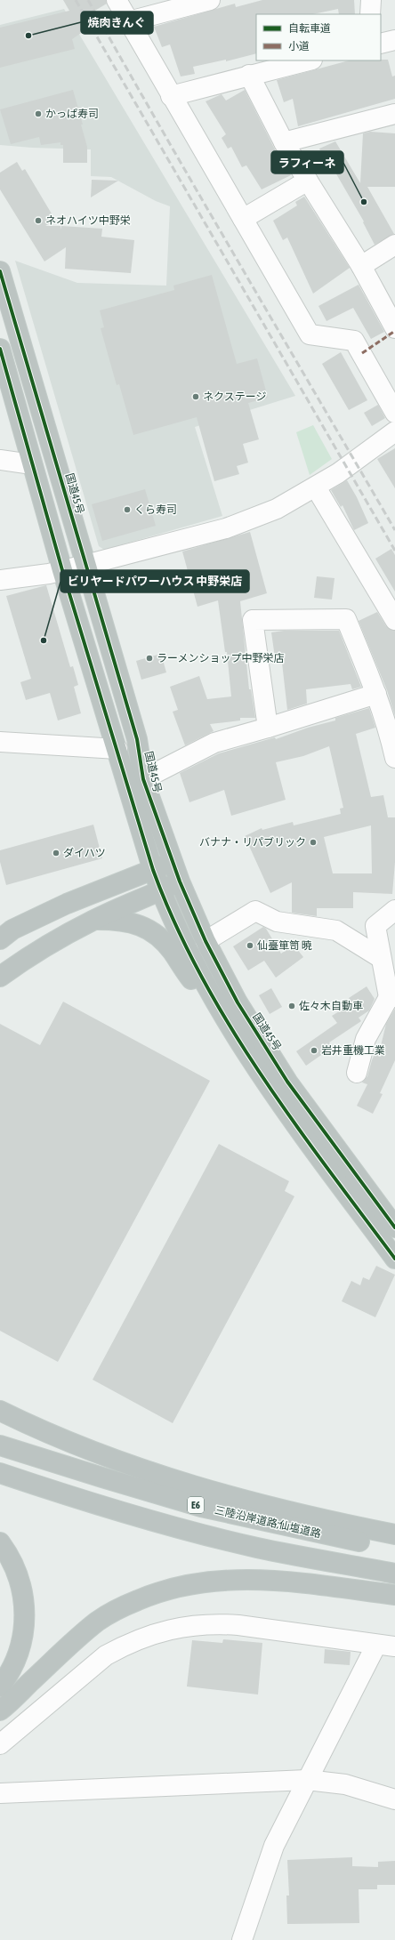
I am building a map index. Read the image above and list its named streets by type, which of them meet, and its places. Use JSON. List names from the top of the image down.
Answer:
{
  "streets": {
    "highway": ["国道45号", "E6", "三陸沿岸道路;仙塩道路"]
  },
  "places": [
    "焼肉きんぐ",
    "かっぱ寿司",
    "ラフィーネ",
    "ネオハイツ中野栄",
    "ネクステージ",
    "くら寿司",
    "ビリヤードパワーハウス 中野栄店",
    "ラーメンショップ中野栄店",
    "バナナ・リパブリック",
    "ダイハツ",
    "仙臺箪笥 暁",
    "佐々木自動車",
    "岩井重機工業"
  ],
  "legend": ["自転車道", "小道"]
}
